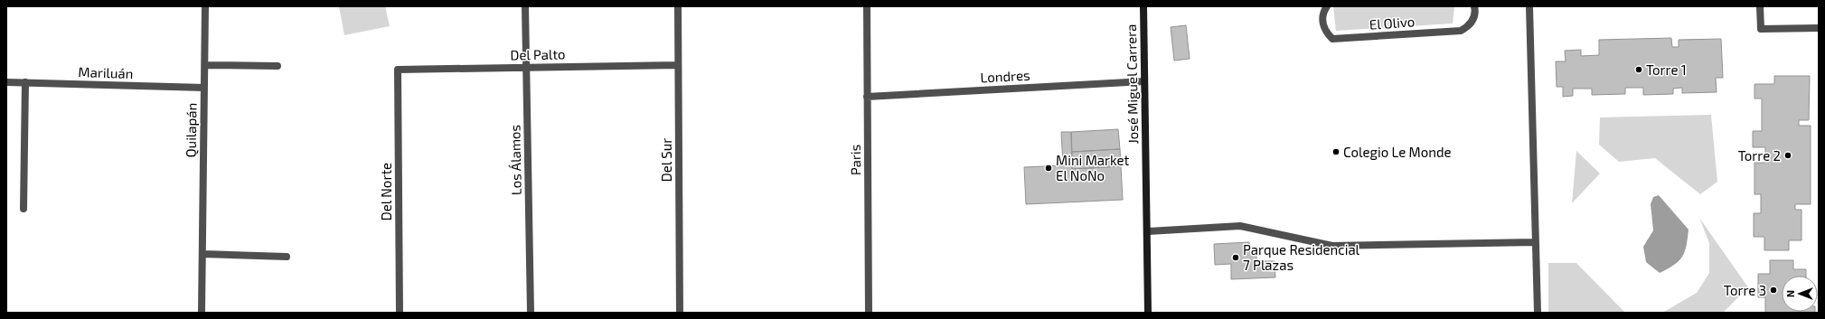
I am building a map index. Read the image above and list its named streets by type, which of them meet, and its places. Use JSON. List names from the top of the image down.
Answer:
{
  "streets": {
    "street": [
      "El Olivo",
      "Del Palto",
      "Mariluán",
      "Londres",
      "José Miguel Carrera",
      "Quilapán",
      "Los Álamos",
      "Del Sur",
      "Paris",
      "Del Norte"
    ]
  },
  "crossings": [
    ["Del Palto", "Los Álamos"],
    ["Del Palto", "Del Sur"],
    ["Del Palto", "Del Norte"],
    ["Mariluán", "Quilapán"],
    ["Londres", "José Miguel Carrera"],
    ["Londres", "Paris"]
  ],
  "places": [
    "Torre 1",
    "Colegio Le Monde",
    "Torre 2",
    "Mini Market El NoNo",
    "Parque Residencial 7 Plazas",
    "Torre 3"
  ],
  "north": "left"
}
